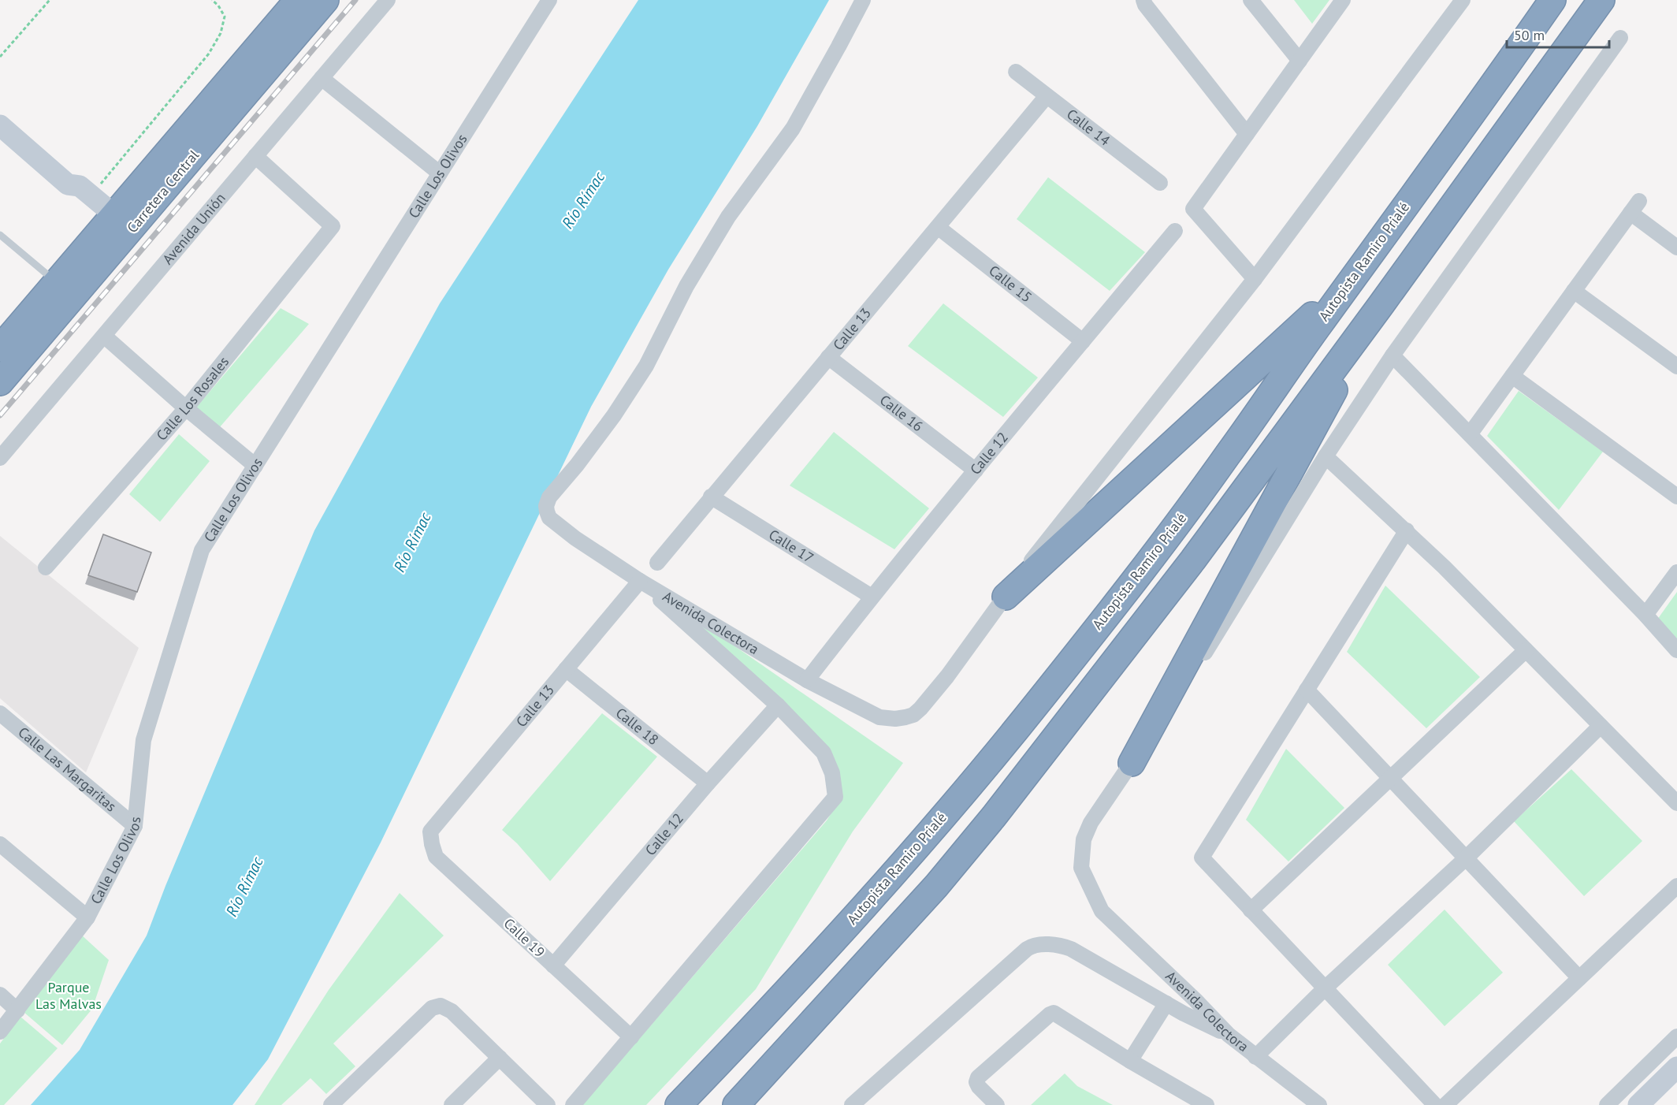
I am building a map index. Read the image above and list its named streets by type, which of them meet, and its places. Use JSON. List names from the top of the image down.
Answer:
{
  "streets": {
    "highway": ["Carretera Central", "Autopista Ramiro Prialé"],
    "street": [
      "Calle 14",
      "Calle Los Olivos",
      "Avenida Unión",
      "Calle 15",
      "Calle 13",
      "Calle Los Rosales",
      "Calle 16",
      "Calle 12",
      "Calle 17",
      "Avenida Colectora",
      "Calle 18",
      "Calle Las Margaritas",
      "Calle 19"
    ]
  },
  "crossings": [
    ["Calle 14", "Calle 13"],
    ["Calle Los Olivos", "Calle Las Margaritas"],
    ["Avenida Unión", "Calle Los Rosales"],
    ["Calle 15", "Calle 13"],
    ["Calle 15", "Calle 12"],
    ["Calle 13", "Calle 16"],
    ["Calle 13", "Calle 17"],
    ["Calle 13", "Avenida Colectora"],
    ["Calle 13", "Calle 18"],
    ["Calle 13", "Calle 19"],
    ["Calle 16", "Calle 12"],
    ["Calle 12", "Calle 17"],
    ["Calle 12", "Avenida Colectora"],
    ["Calle 12", "Calle 18"],
    ["Calle 12", "Calle 19"]
  ],
  "water": ["Río Rímac"],
  "parks": ["Parque Las Malvas"],
  "scale_bar": "50 m"
}
